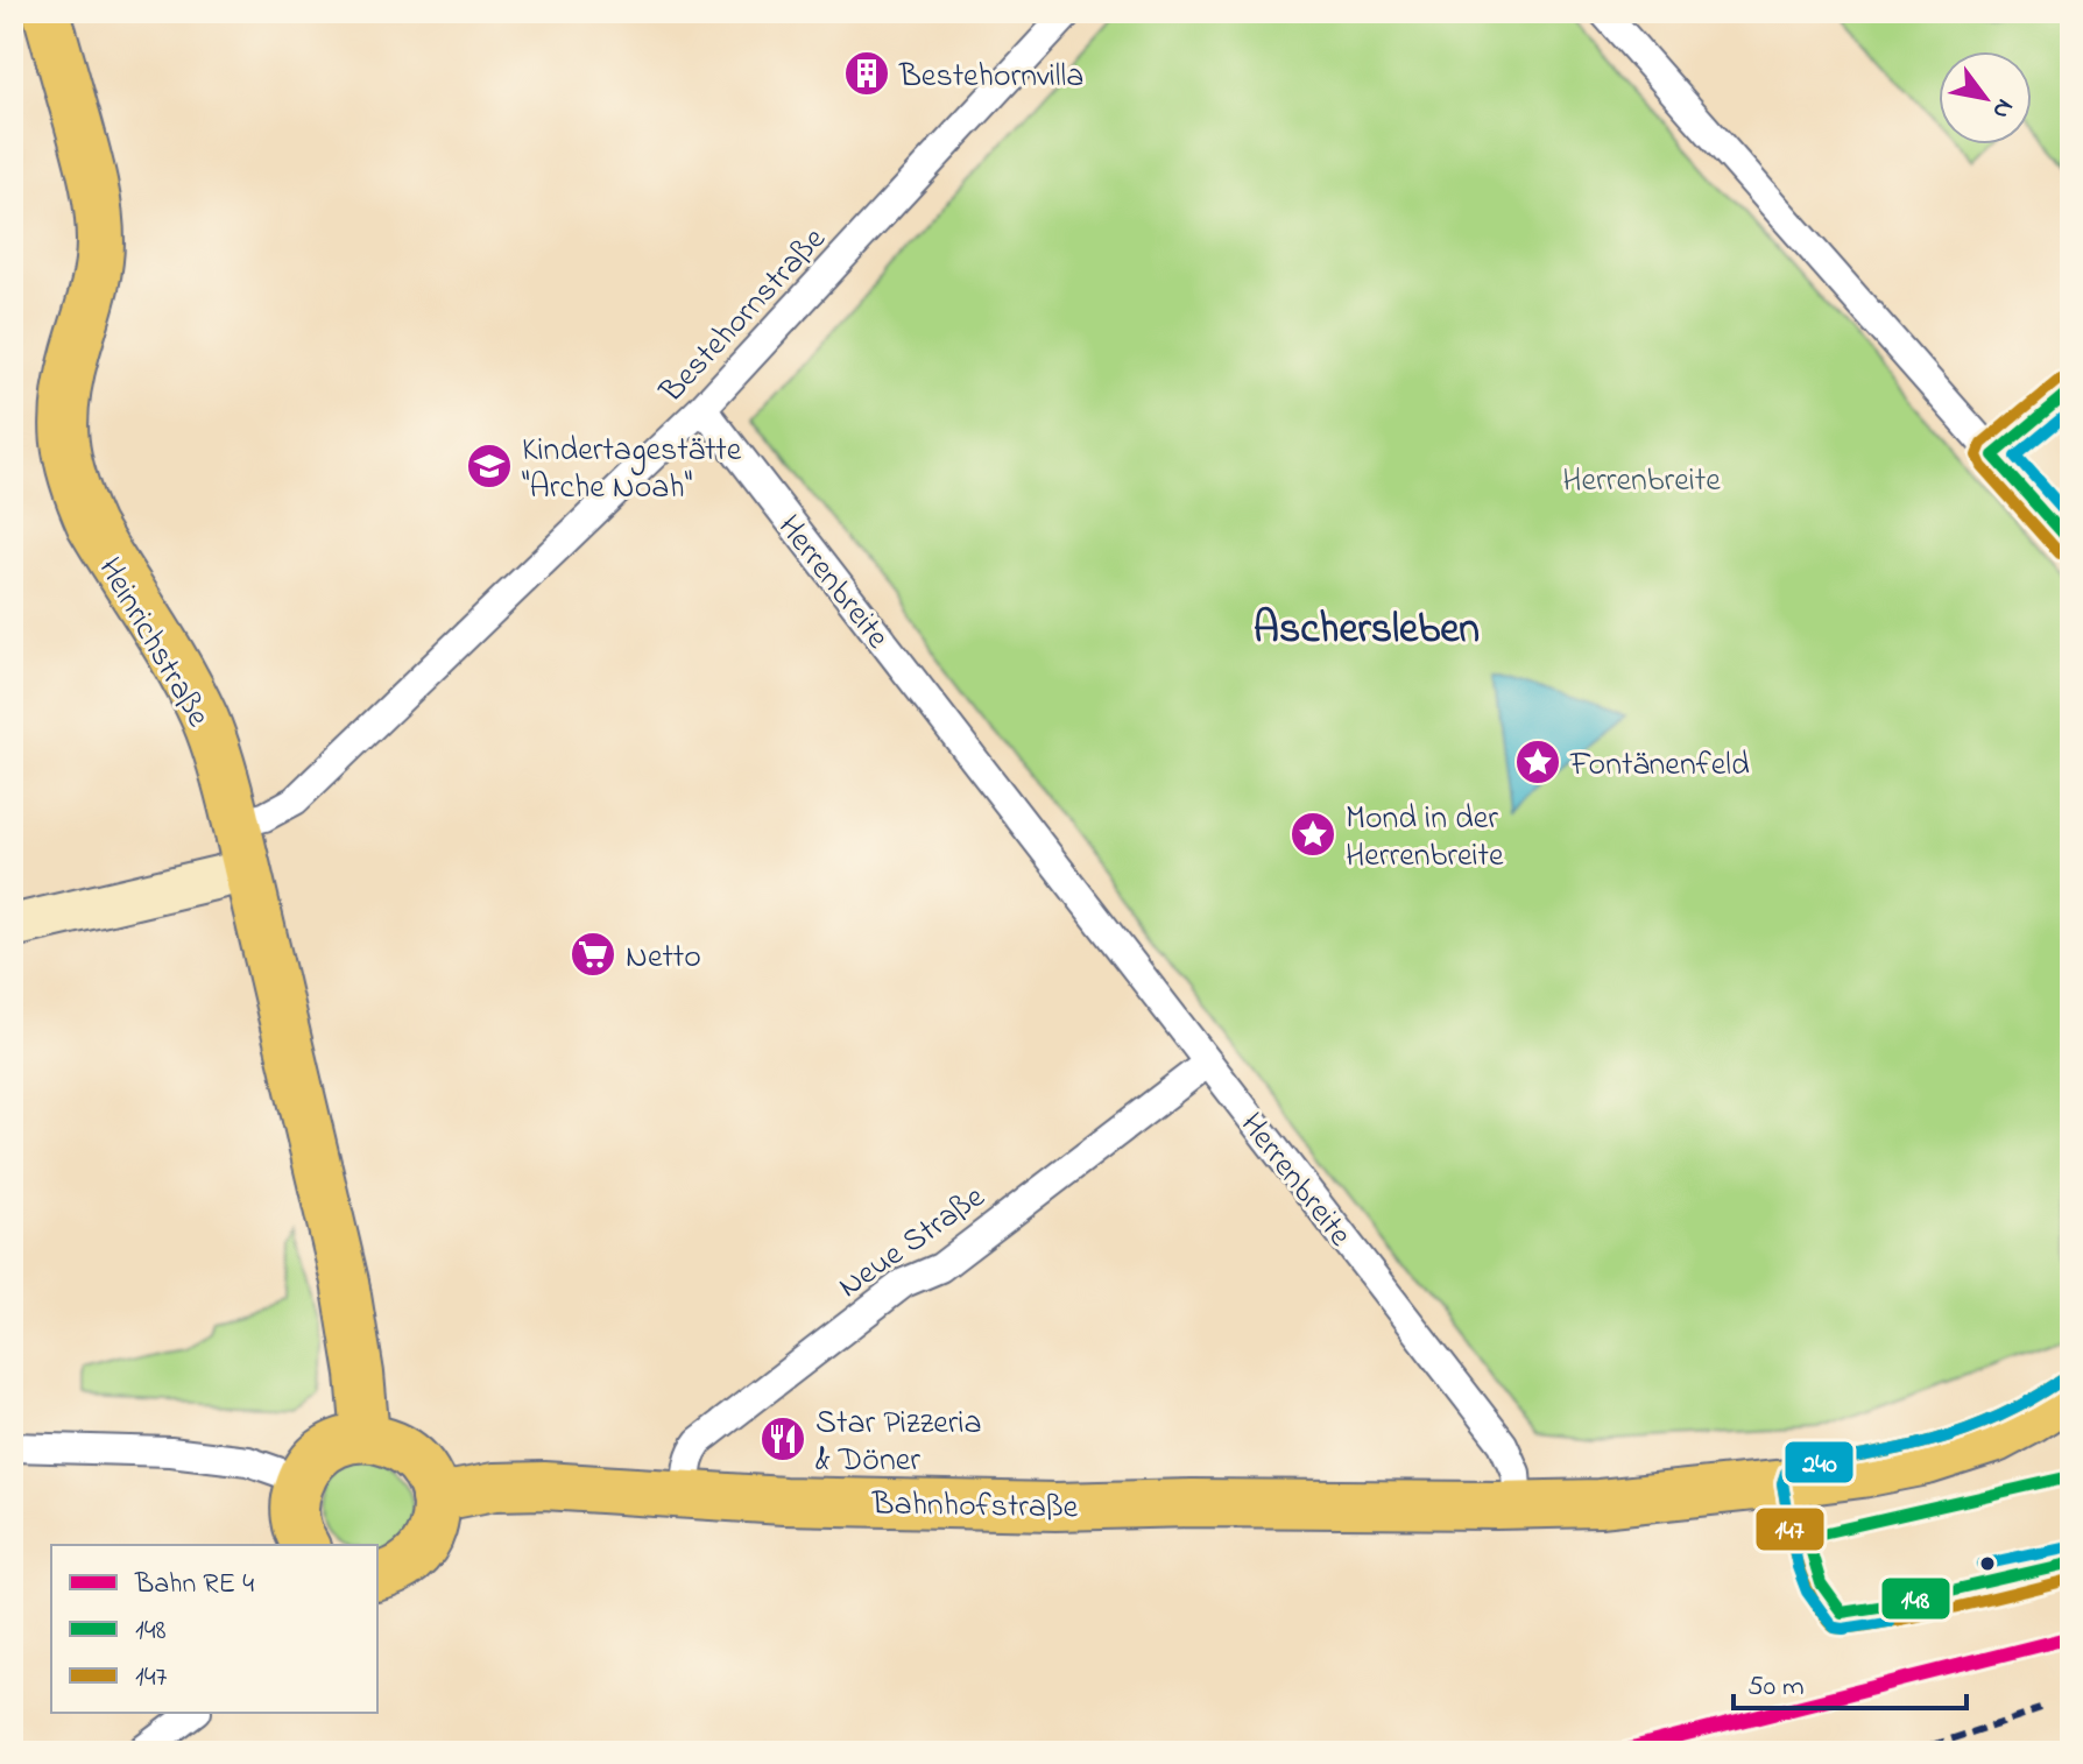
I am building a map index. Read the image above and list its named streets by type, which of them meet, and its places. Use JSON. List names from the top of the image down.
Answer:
{
  "streets": {
    "main road": ["Heinrichstraße", "Bahnhofstraße"],
    "street": ["Bestehornstraße", "Herrenbreite", "Neue Straße"]
  },
  "crossings": [
    ["Bestehornstraße", "Herrenbreite"],
    ["Bestehornstraße", "Heinrichstraße"],
    ["Herrenbreite", "Neue Straße"],
    ["Herrenbreite", "Bahnhofstraße"],
    ["Neue Straße", "Bahnhofstraße"]
  ],
  "districts": ["Aschersleben"],
  "parks": ["Herrenbreite"],
  "places": {
    "building": ["Bestehornvilla"],
    "school or university": ["Kindertagestätte \"Arche Noah\""],
    "place": ["Fontänenfeld", "Mond in der Herrenbreite"],
    "supermarket": ["Netto"],
    "restaurant": ["Star Pizzeria & Döner"]
  },
  "lines": ["transit line 147", "transit line 148", "transit line 240"],
  "legend": ["Bahn RE 4", "148", "147"],
  "scale_bar": "50 m",
  "north": "bottom right"
}
